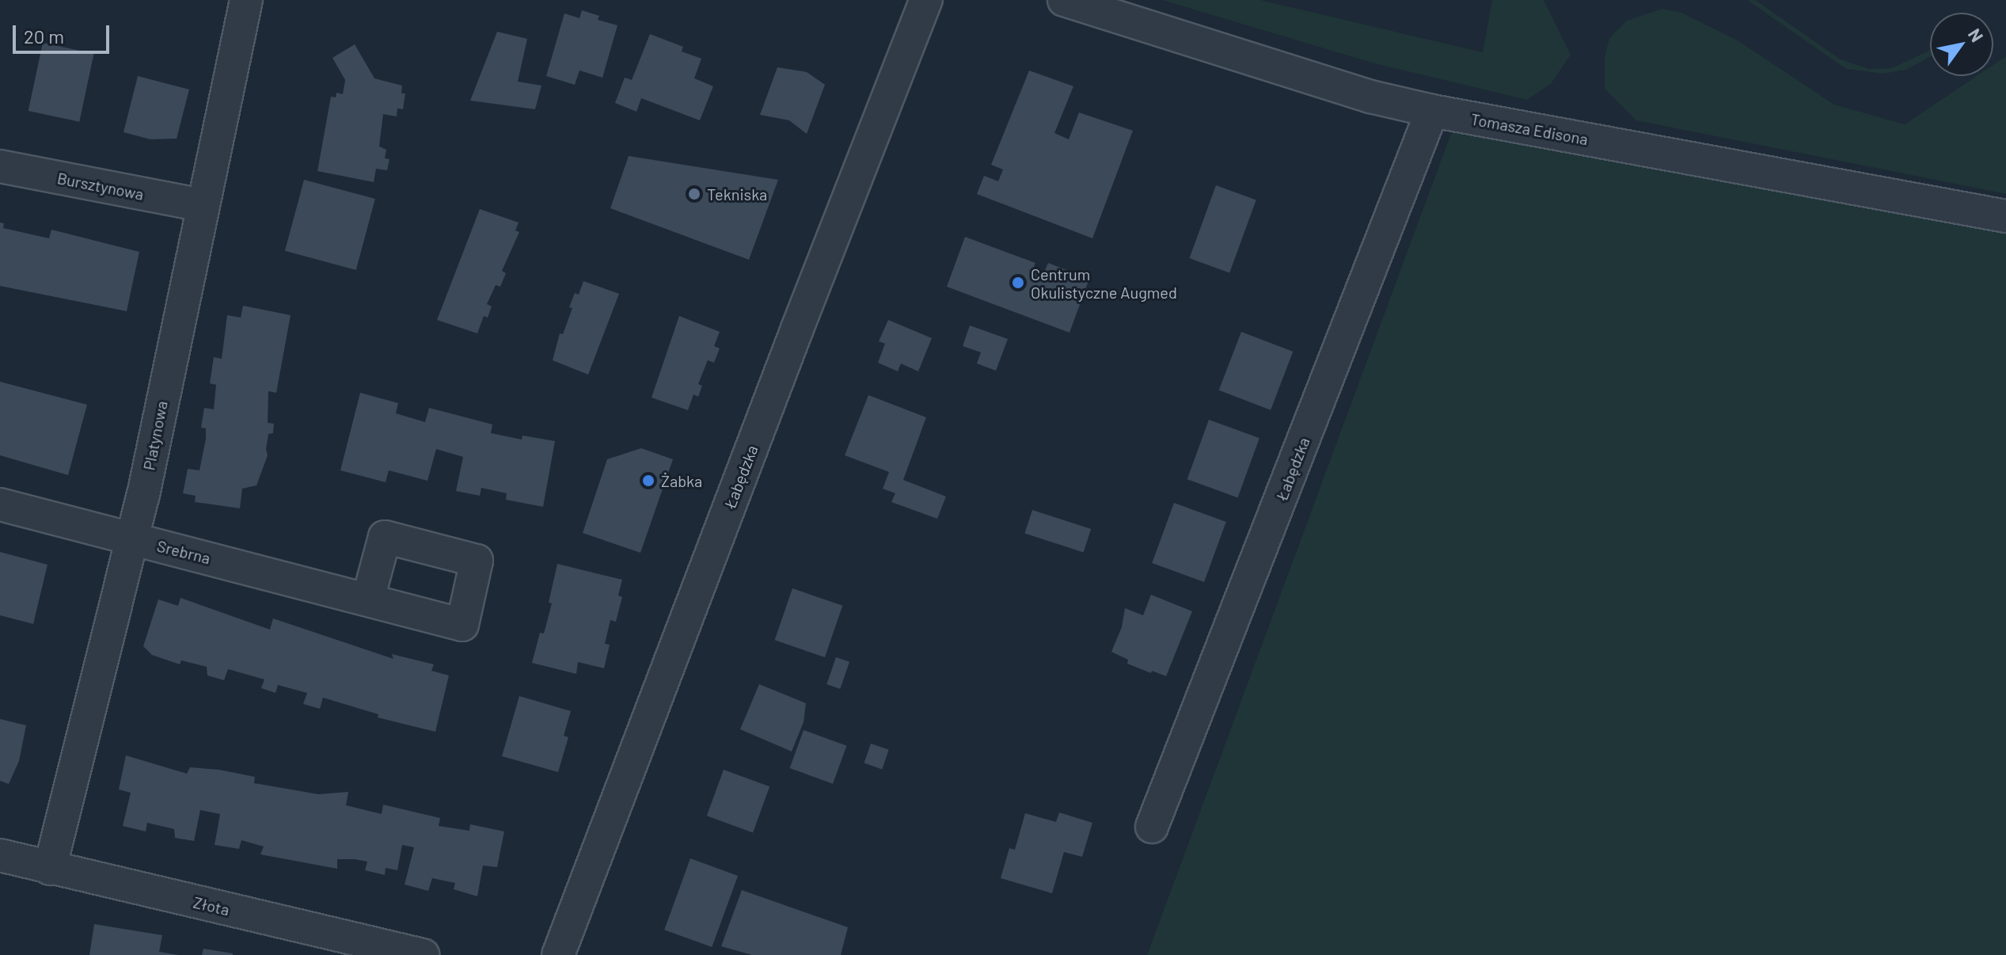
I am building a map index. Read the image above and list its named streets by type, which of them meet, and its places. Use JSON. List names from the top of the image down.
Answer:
{
  "streets": {
    "street": [
      "Tomasza Edisona",
      "Bursztynowa",
      "Platynowa",
      "Łabędzka",
      "Srebrna",
      "Złota"
    ]
  },
  "crossings": [
    ["Tomasza Edisona", "Łabędzka"],
    ["Bursztynowa", "Platynowa"],
    ["Platynowa", "Srebrna"],
    ["Platynowa", "Złota"]
  ],
  "places": ["Tekniska", "Centrum Okulistyczne Augmed", "Żabka"],
  "scale_bar": "20 m",
  "north": "top right"
}
